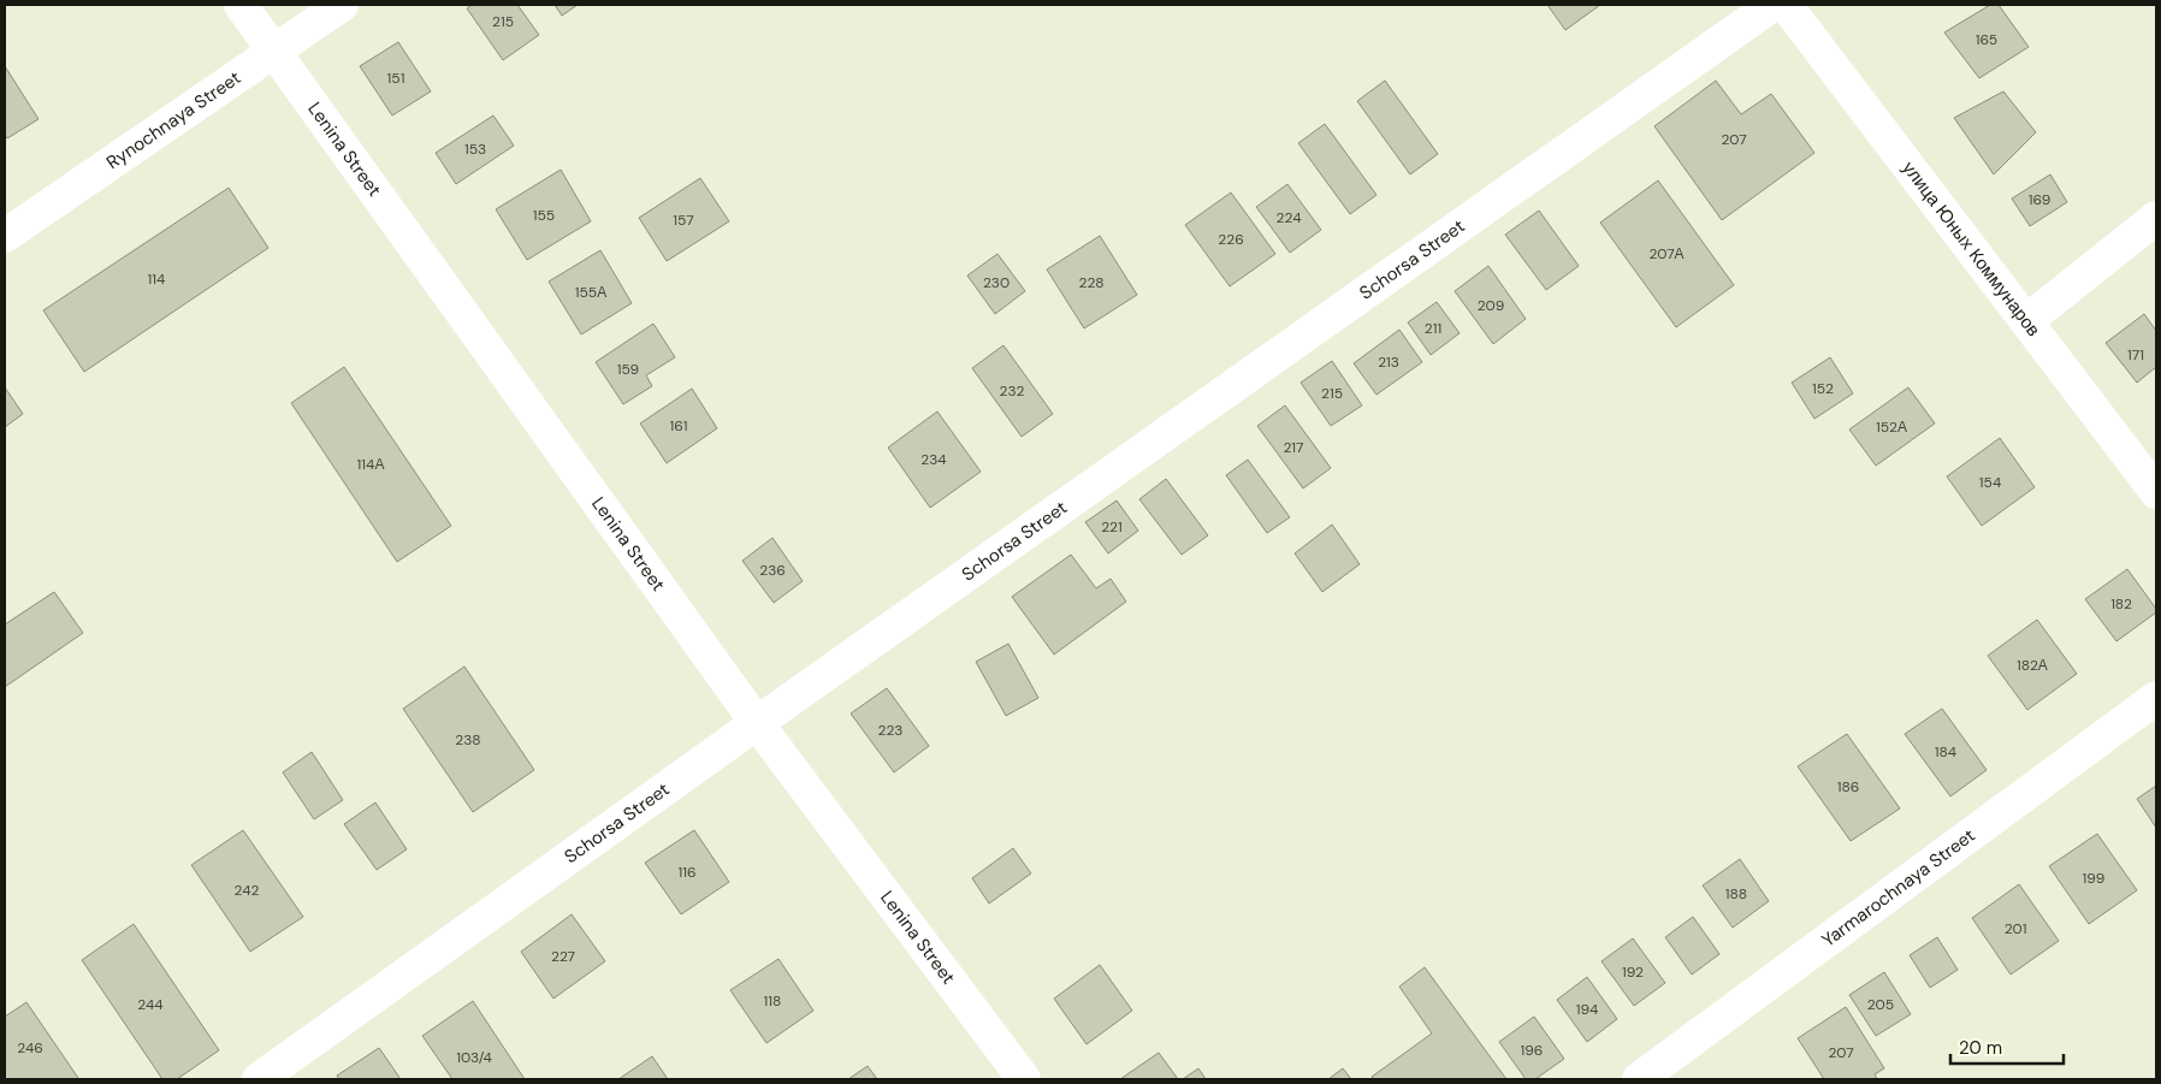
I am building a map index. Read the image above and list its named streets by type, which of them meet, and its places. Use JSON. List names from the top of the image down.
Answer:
{
  "streets": {
    "street": [
      "Rynochnaya Street",
      "Lenina Street",
      "улица Юных Коммунаров",
      "Schorsa Street",
      "Yarmarochnaya Street"
    ]
  },
  "crossings": [
    ["Rynochnaya Street", "Lenina Street"],
    ["Lenina Street", "Schorsa Street"]
  ],
  "house_numbers": [
    "215",
    "165",
    "151",
    "207",
    "153",
    "169",
    "155",
    "224",
    "157",
    "226",
    "207А",
    "114",
    "230",
    "228",
    "155А",
    "209",
    "211",
    "171",
    "213",
    "159",
    "152",
    "232",
    "215",
    "161",
    "152А",
    "217",
    "234",
    "114А",
    "154",
    "221",
    "236",
    "182",
    "182А",
    "223",
    "238",
    "184",
    "186",
    "116",
    "199",
    "242",
    "188",
    "201",
    "227",
    "192",
    "118",
    "244",
    "205",
    "194",
    "246",
    "196",
    "207",
    "103/4"
  ],
  "scale_bar": "20 m"
}
